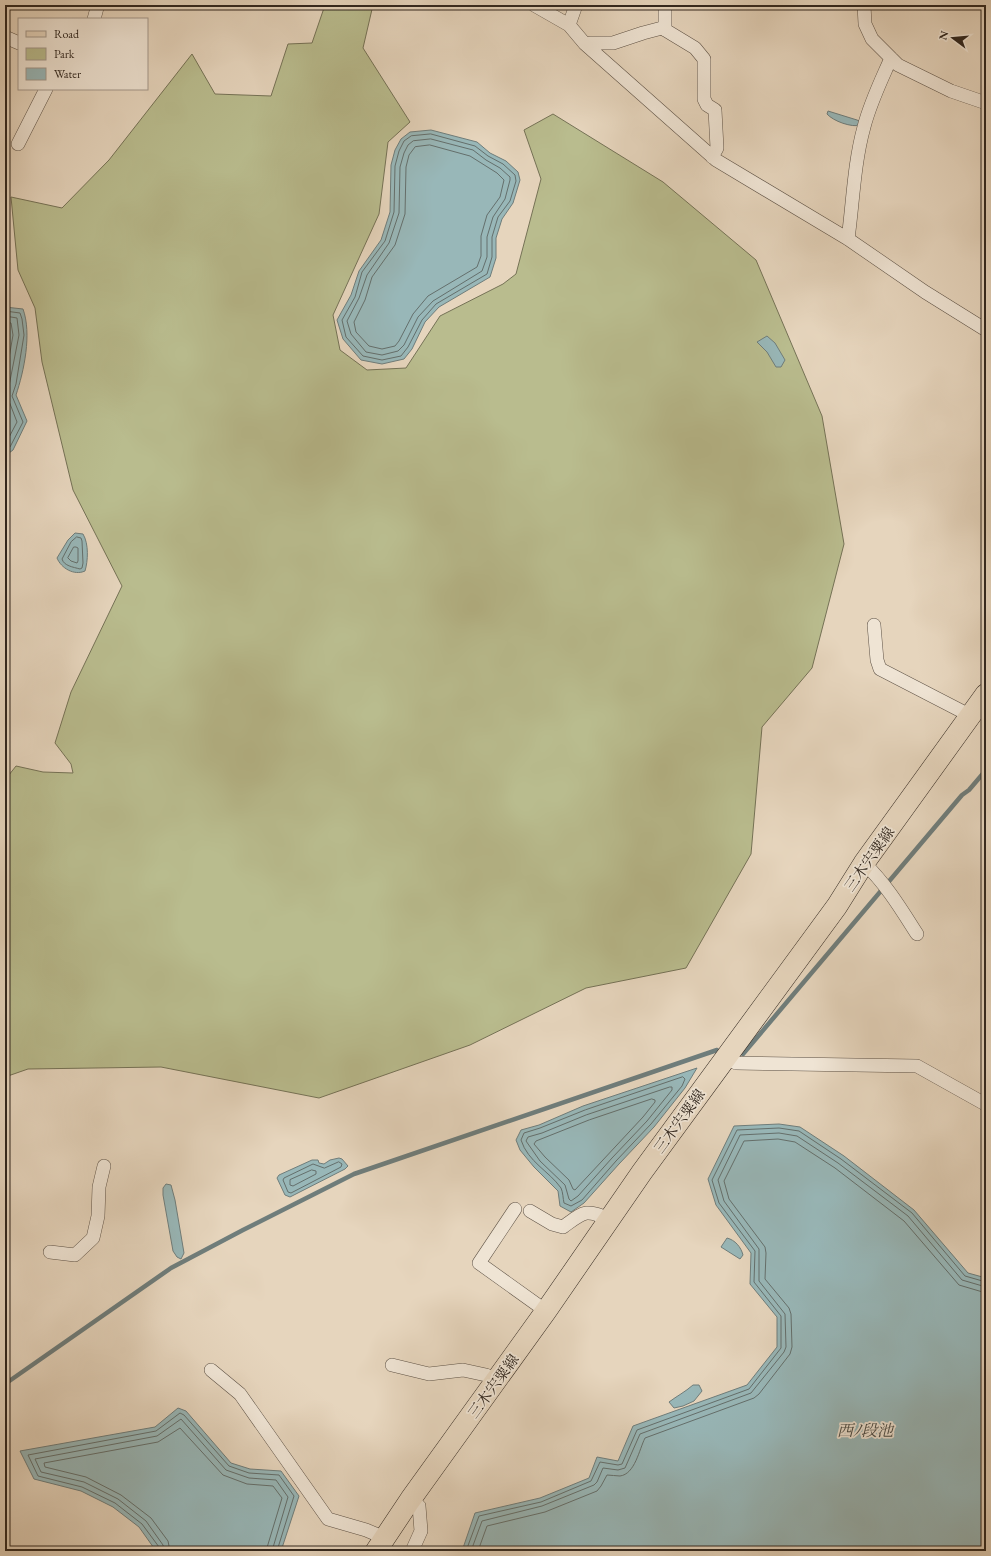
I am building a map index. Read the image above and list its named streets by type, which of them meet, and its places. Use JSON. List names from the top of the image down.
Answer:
{
  "streets": {
    "main road": ["三木宍粟線"]
  },
  "water": ["西ﾉ段池"],
  "legend": ["Road", "Park", "Water"],
  "north": "left"
}
